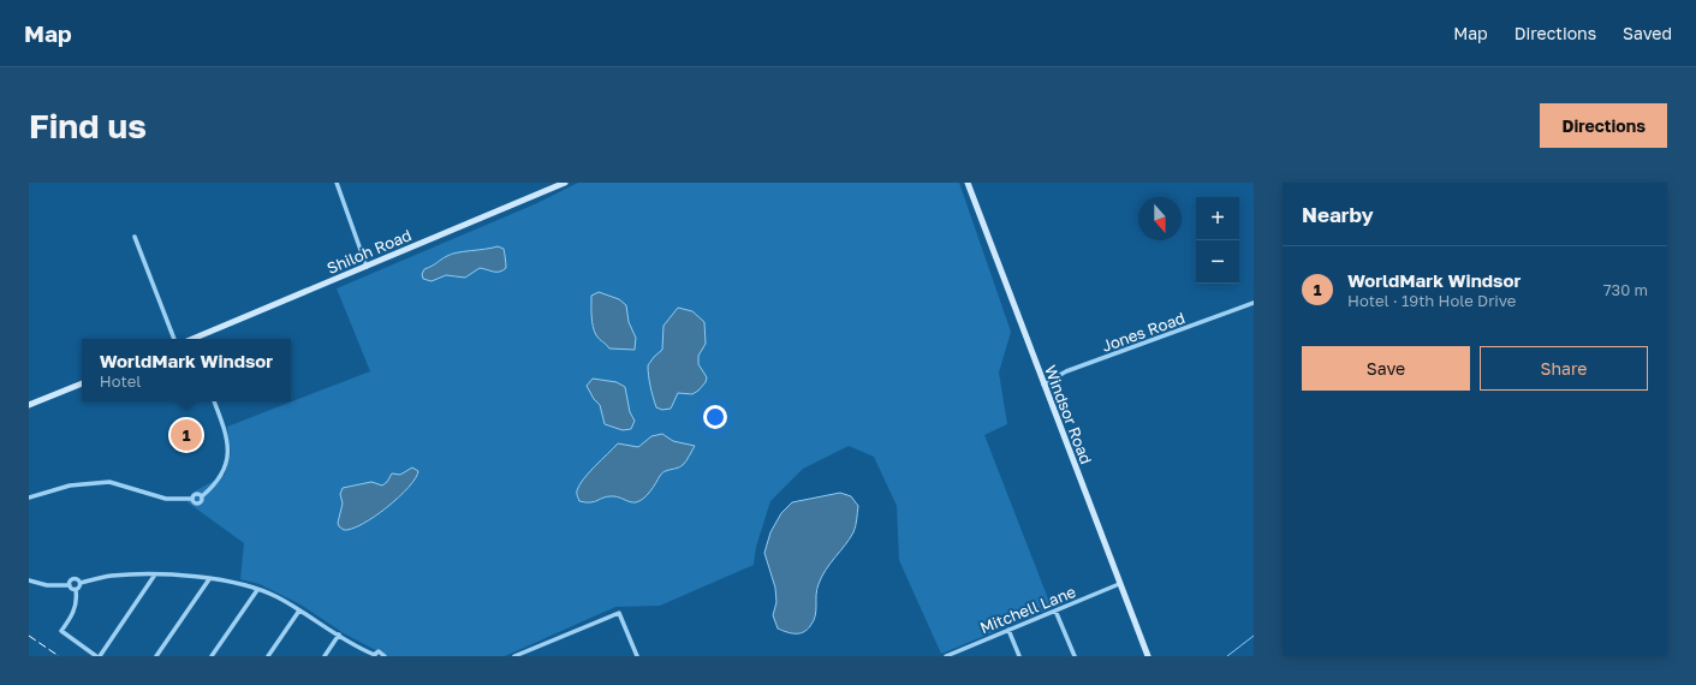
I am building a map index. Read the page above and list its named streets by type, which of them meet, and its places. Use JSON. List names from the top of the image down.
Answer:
{
  "streets": {
    "main road": ["Shiloh Road", "Windsor Road"],
    "street": ["Jones Road", "Mitchell Lane"]
  },
  "crossings": [
    ["Jones Road", "Windsor Road"],
    ["Windsor Road", "Mitchell Lane"]
  ],
  "north": "bottom",
  "page": {
    "header": "Map",
    "nav": ["Map", "Directions", "Saved"],
    "buttons": [
      "Directions",
      ["Save", "Share"]
    ],
    "title": "Find us",
    "heading": "Nearby",
    "map_buttons": ["+", "−"],
    "list": [
      {
        "mark": "1",
        "name": "WorldMark Windsor",
        "note": "Hotel · 19th Hole Drive",
        "value": "730 m"
      }
    ],
    "popup": ["WorldMark Windsor", "Hotel"],
    "pins": "1"
  }
}
